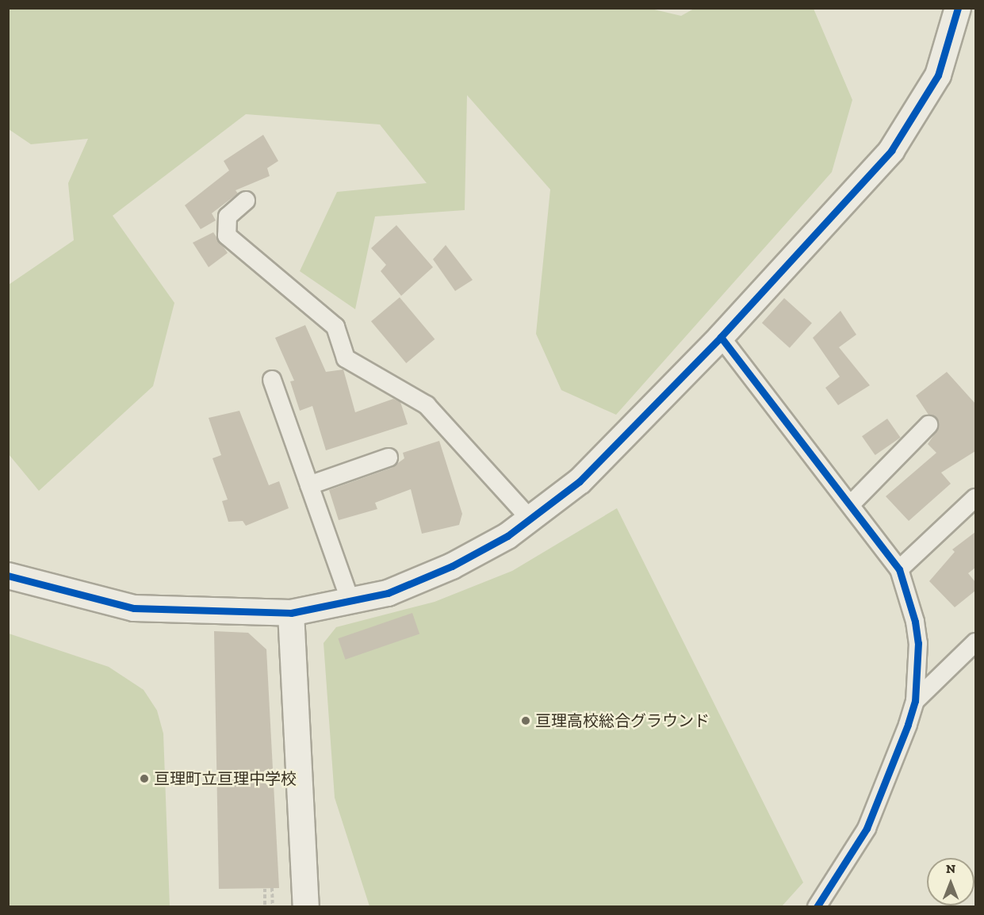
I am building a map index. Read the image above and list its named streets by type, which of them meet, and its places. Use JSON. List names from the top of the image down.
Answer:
{
  "places": ["亘理高校総合グラウンド", "亘理町立亘理中学校"],
  "north": "top"
}
